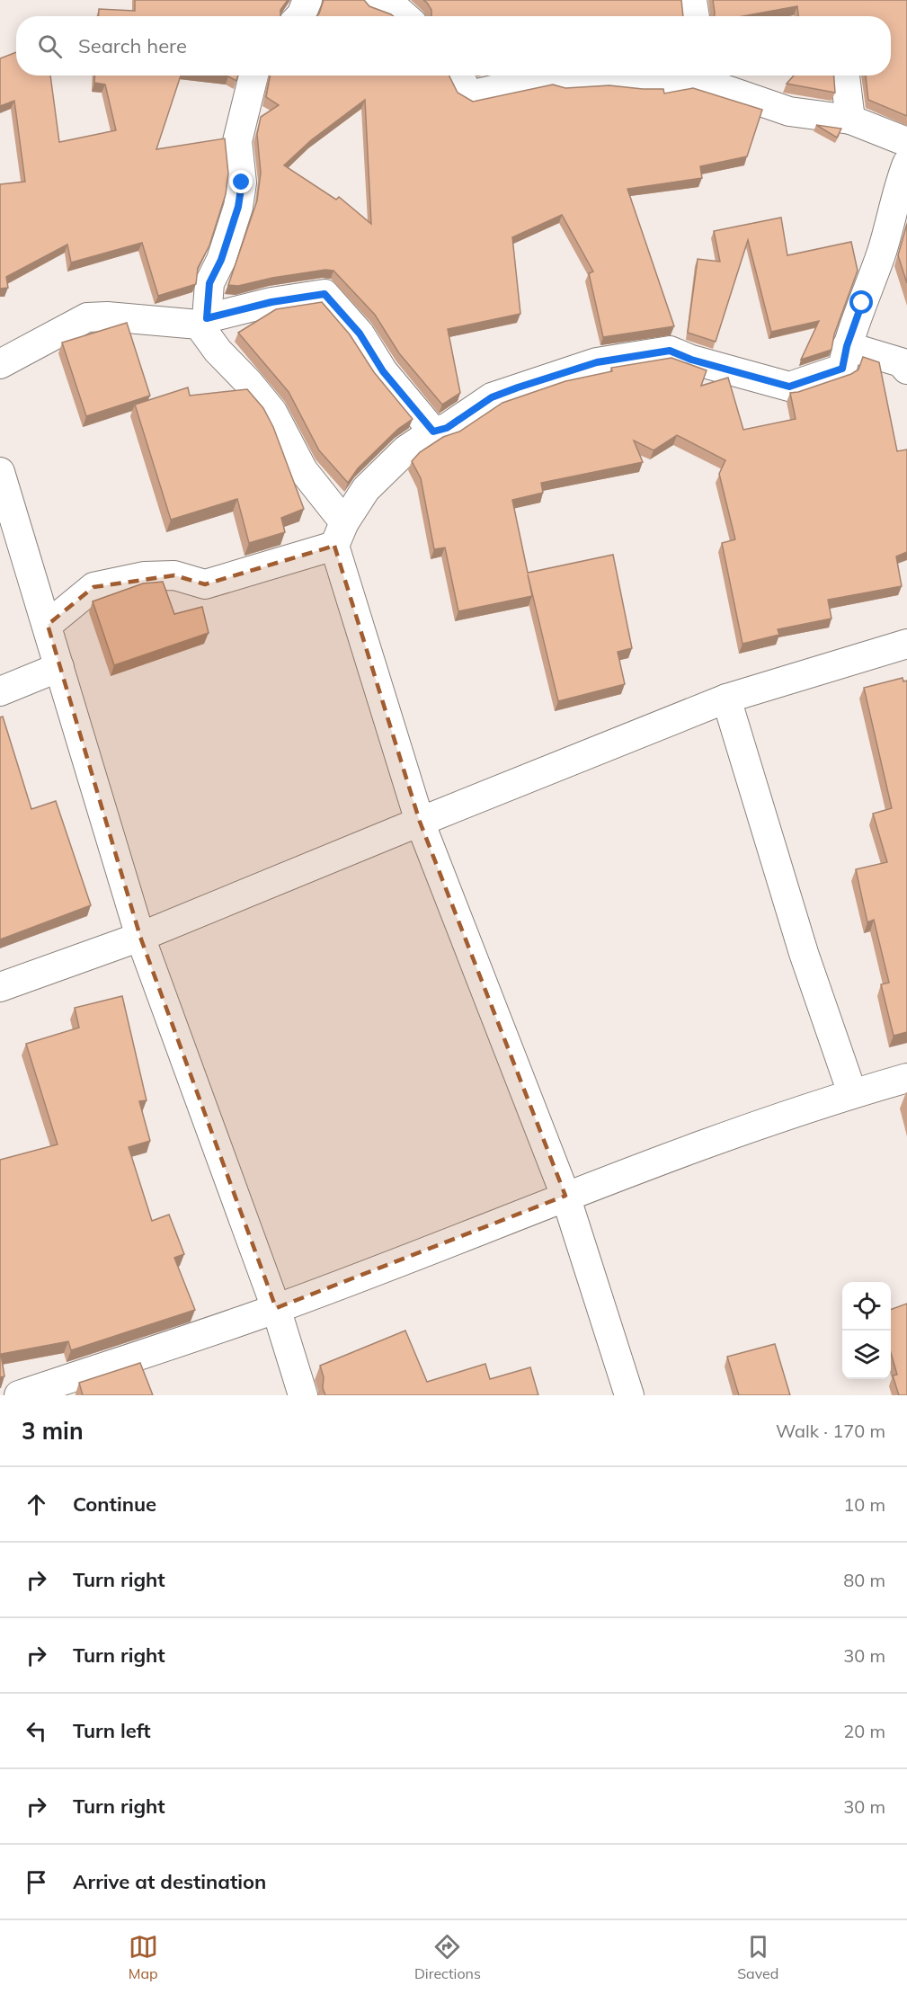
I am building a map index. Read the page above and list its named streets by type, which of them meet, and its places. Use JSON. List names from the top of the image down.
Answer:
{
  "page": {
    "search": "Search here",
    "heading": ["3 min", "Walk · 170 m"],
    "list": [
      ["Continue", "10 m"],
      ["Turn right", "80 m"],
      ["Turn right", "30 m"],
      ["Turn left", "20 m"],
      ["Turn right", "30 m"],
      "Arrive at destination"
    ],
    "nav": ["Map", "Directions", "Saved"]
  }
}
